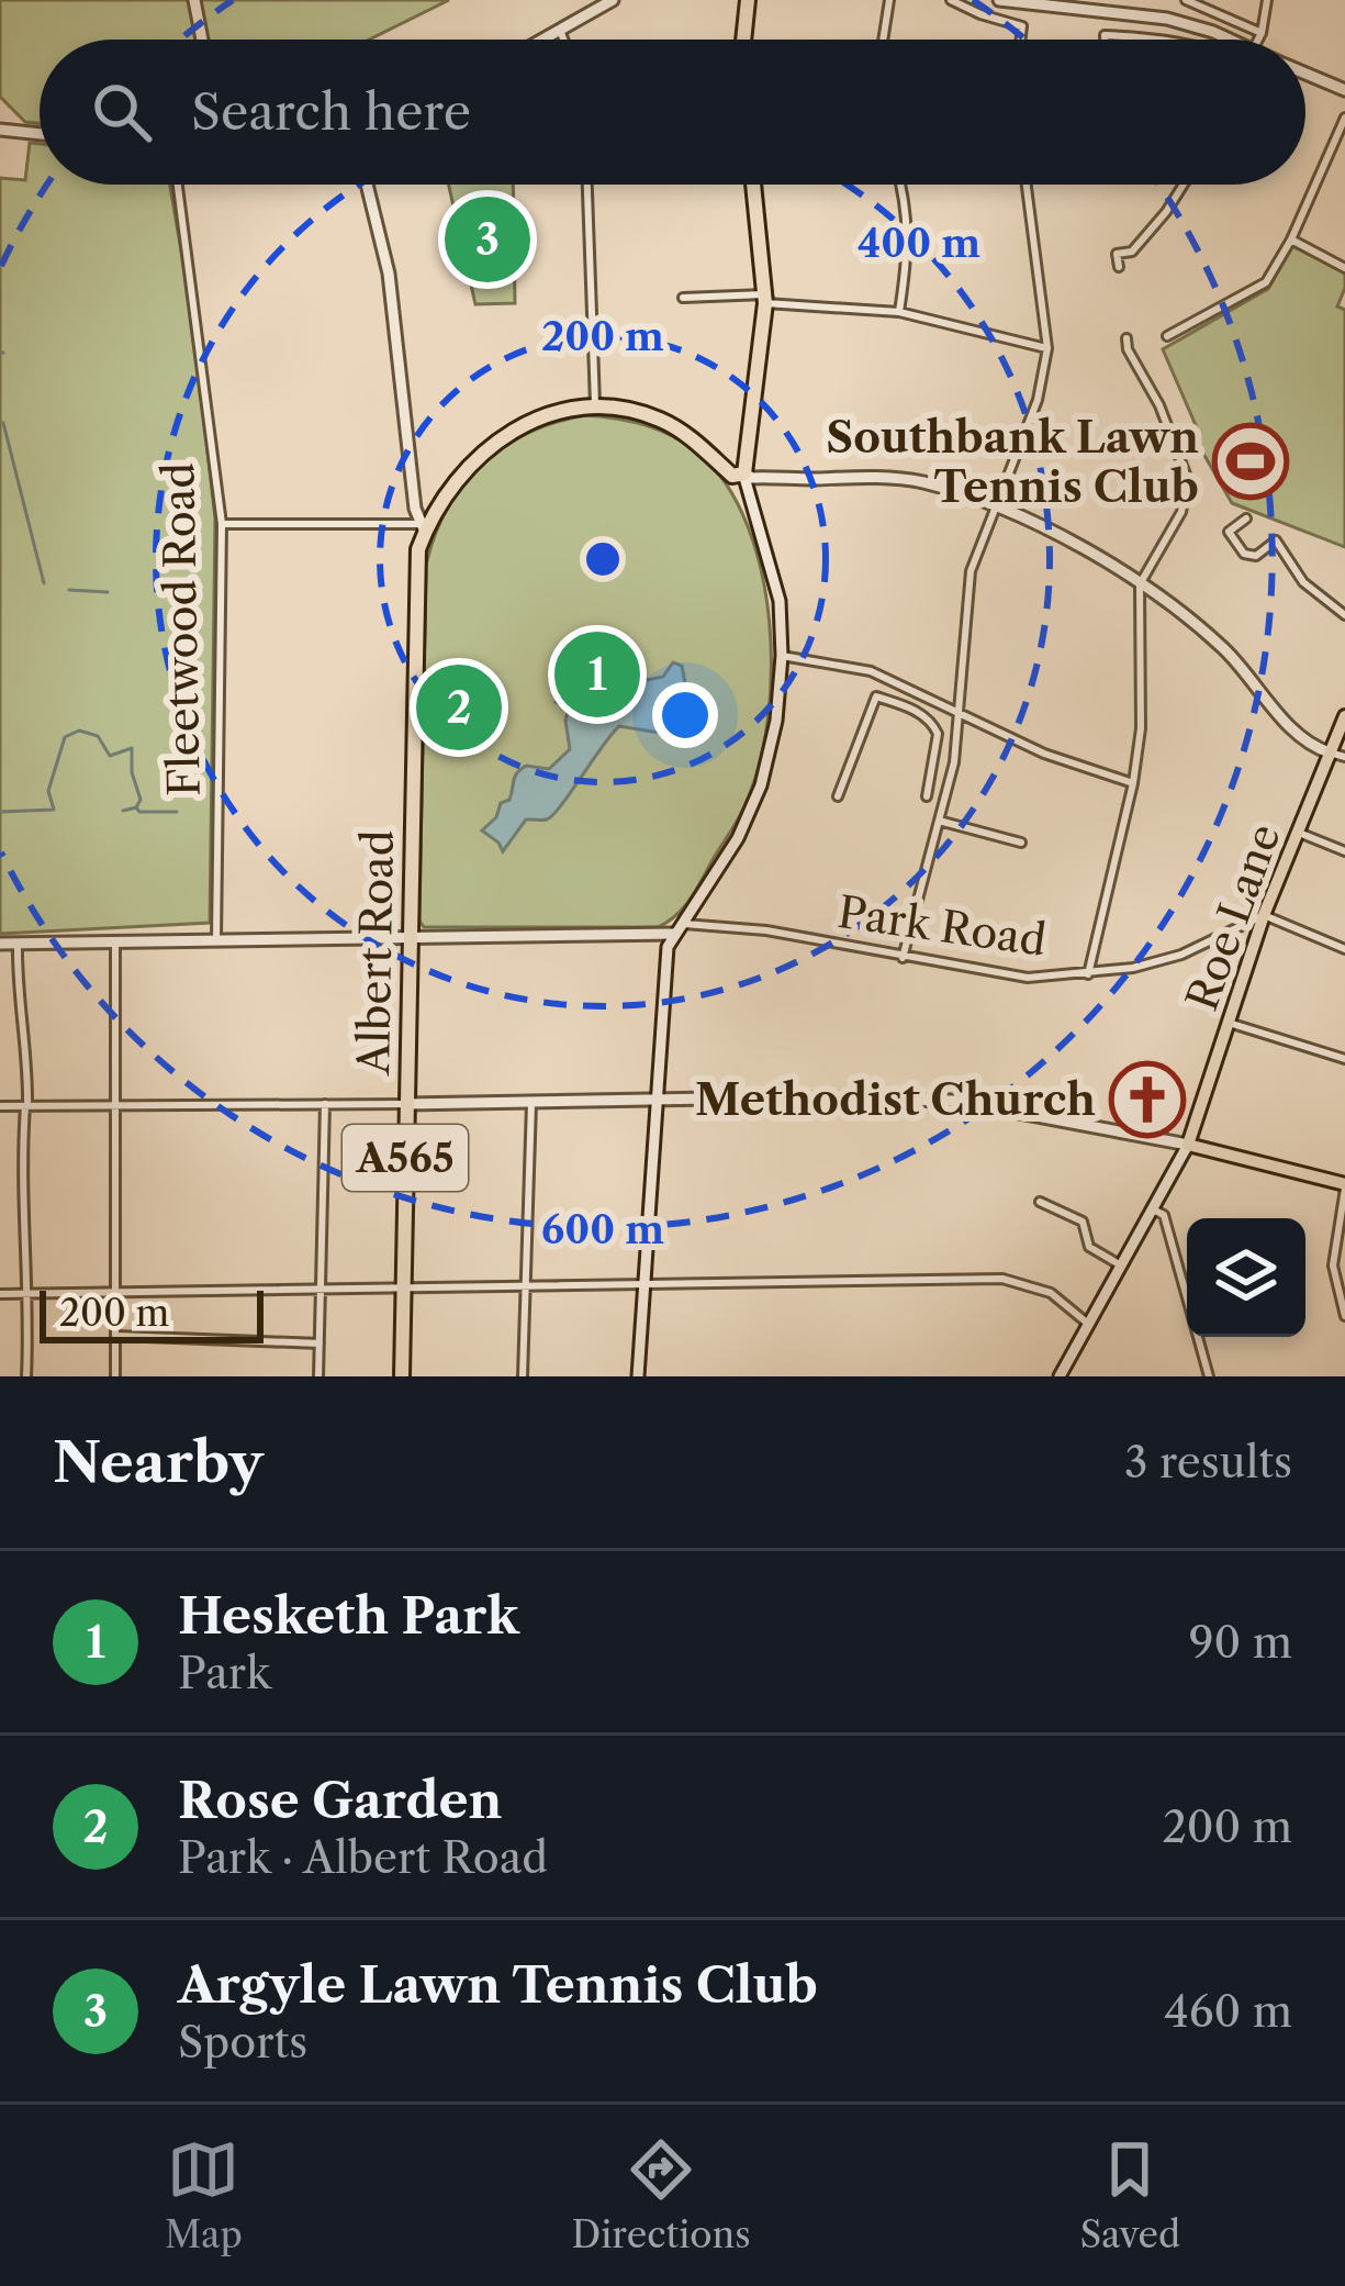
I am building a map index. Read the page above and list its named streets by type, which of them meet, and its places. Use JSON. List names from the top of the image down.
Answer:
{
  "streets": {
    "highway": ["Albert Road", "A565"],
    "main road": ["Roe Lane"],
    "street": ["Fleetwood Road", "Park Road"]
  },
  "crossings": [
    ["Fleetwood Road", "Park Road"],
    ["Roe Lane", "Park Road"],
    ["Park Road", "Albert Road"],
    ["Albert Road", "A565"]
  ],
  "places": {
    "sports": ["Southbank Lawn Tennis Club"],
    "church": ["Methodist Church"]
  },
  "scale_bar": "200 m",
  "page": {
    "search": "Search here",
    "pins": ["3", "1", "2"],
    "scale": "200 m",
    "heading": ["Nearby", "3 results"],
    "list": [
      {
        "mark": "1",
        "name": "Hesketh Park",
        "note": "Park",
        "value": "90 m"
      },
      {
        "mark": "2",
        "name": "Rose Garden",
        "note": "Park · Albert Road",
        "value": "200 m"
      },
      {
        "mark": "3",
        "name": "Argyle Lawn Tennis Club",
        "note": "Sports",
        "value": "460 m"
      }
    ],
    "nav": ["Map", "Directions", "Saved"]
  },
  "rings": ["400 m", "200 m", "600 m"]
}
